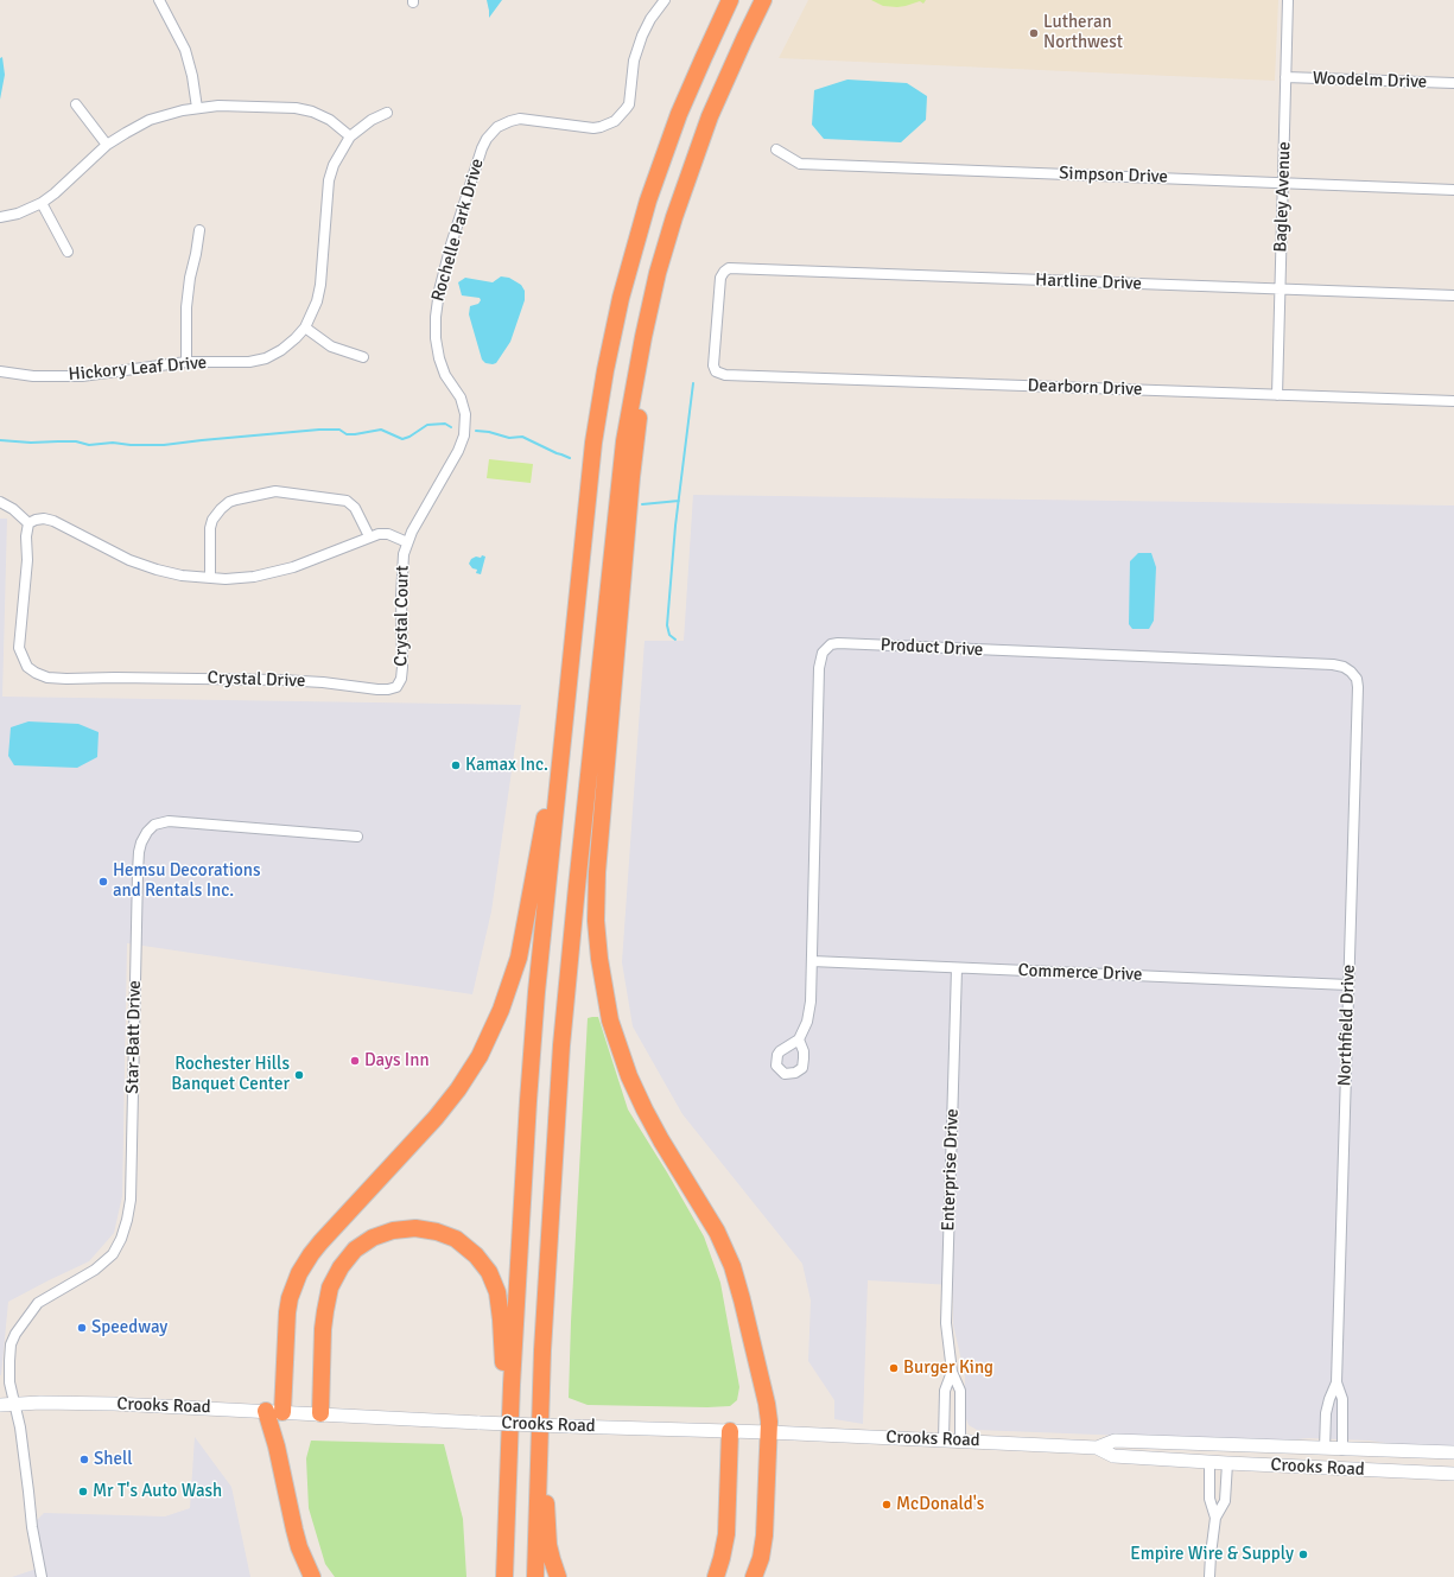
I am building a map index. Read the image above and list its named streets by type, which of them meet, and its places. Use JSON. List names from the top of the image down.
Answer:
{
  "streets": {
    "main road": ["Crooks Road"],
    "street": [
      "Woodelm Drive",
      "Simpson Drive",
      "Bagley Avenue",
      "Rochelle Park Drive",
      "Hartline Drive",
      "Hickory Leaf Drive",
      "Dearborn Drive",
      "Crystal Court",
      "Product Drive",
      "Crystal Drive",
      "Commerce Drive",
      "Northfield Drive",
      "Star-Batt Drive",
      "Enterprise Drive"
    ]
  },
  "crossings": [
    ["Woodelm Drive", "Bagley Avenue"],
    ["Simpson Drive", "Bagley Avenue"],
    ["Bagley Avenue", "Hartline Drive"],
    ["Bagley Avenue", "Dearborn Drive"],
    ["Rochelle Park Drive", "Crystal Court"],
    ["Hartline Drive", "Dearborn Drive"],
    ["Crystal Court", "Crystal Drive"],
    ["Product Drive", "Commerce Drive"],
    ["Product Drive", "Northfield Drive"],
    ["Commerce Drive", "Northfield Drive"],
    ["Commerce Drive", "Enterprise Drive"],
    ["Northfield Drive", "Crooks Road"],
    ["Star-Batt Drive", "Crooks Road"],
    ["Enterprise Drive", "Crooks Road"]
  ],
  "places": [
    "Lutheran Northwest",
    "Kamax Inc.",
    "Hemsu Decorations and Rentals Inc.",
    "Days Inn",
    "Rochester Hills Banquet Center",
    "Speedway",
    "Burger King",
    "Shell",
    "Mr T's Auto Wash",
    "McDonald's",
    "Empire Wire & Supply"
  ]
}
